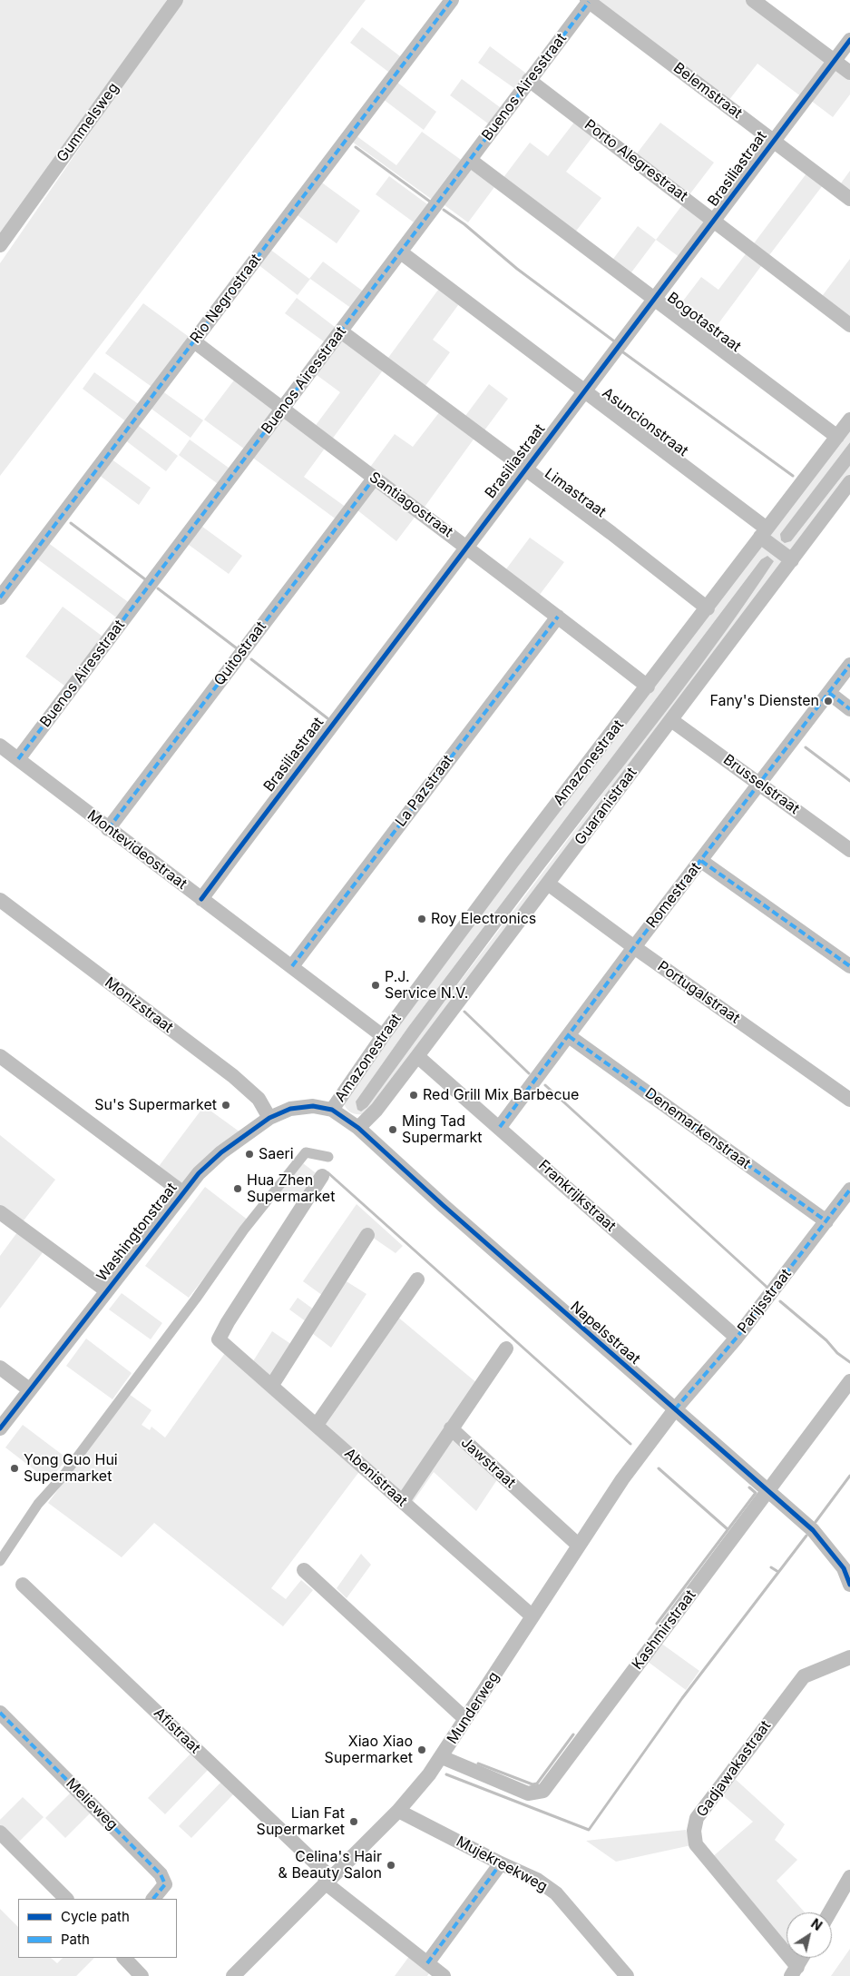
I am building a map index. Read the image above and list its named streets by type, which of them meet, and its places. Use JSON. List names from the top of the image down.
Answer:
{
  "streets": {
    "street": [
      "Buenos Airesstraat",
      "Belemstraat",
      "Gummelsweg",
      "Porto Alegrestraat",
      "Brasiliastraat",
      "Rio Negrostraat",
      "Bogotastraat",
      "Asuncionstraat",
      "Limastraat",
      "Santiagostraat",
      "Quitostraat",
      "Amazonestraat",
      "Brusselstraat",
      "La Pazstraat",
      "Guaranistraat",
      "Montevideostraat",
      "Romestraat",
      "Portugalstraat",
      "Monizstraat",
      "Denemarkenstraat",
      "Frankrijkstraat",
      "Washingtonstraat",
      "Parijsstraat",
      "Napelsstraat",
      "Jawstraat",
      "Abenistraat",
      "Kashmirstraat",
      "Munderweg",
      "Afistraat",
      "Gadjawakastraat",
      "Melieweg",
      "Mujekreekweg"
    ]
  },
  "crossings": [
    ["Buenos Airesstraat", "Belemstraat"],
    ["Buenos Airesstraat", "Porto Alegrestraat"],
    ["Buenos Airesstraat", "Bogotastraat"],
    ["Buenos Airesstraat", "Asuncionstraat"],
    ["Buenos Airesstraat", "Limastraat"],
    ["Buenos Airesstraat", "Santiagostraat"],
    ["Buenos Airesstraat", "Montevideostraat"],
    ["Belemstraat", "Brasiliastraat"],
    ["Porto Alegrestraat", "Brasiliastraat"],
    ["Brasiliastraat", "Bogotastraat"],
    ["Brasiliastraat", "Asuncionstraat"],
    ["Brasiliastraat", "Limastraat"],
    ["Brasiliastraat", "Santiagostraat"],
    ["Brasiliastraat", "Montevideostraat"],
    ["Rio Negrostraat", "Santiagostraat"],
    ["Bogotastraat", "Amazonestraat"],
    ["Asuncionstraat", "Amazonestraat"],
    ["Asuncionstraat", "Guaranistraat"],
    ["Limastraat", "Amazonestraat"],
    ["Santiagostraat", "Quitostraat"],
    ["Santiagostraat", "Amazonestraat"],
    ["Santiagostraat", "La Pazstraat"],
    ["Quitostraat", "Montevideostraat"],
    ["Amazonestraat", "Montevideostraat"],
    ["Amazonestraat", "Washingtonstraat"],
    ["Amazonestraat", "Napelsstraat"],
    ["Brusselstraat", "Guaranistraat"],
    ["Brusselstraat", "Romestraat"],
    ["La Pazstraat", "Montevideostraat"],
    ["Guaranistraat", "Portugalstraat"],
    ["Guaranistraat", "Frankrijkstraat"],
    ["Guaranistraat", "Napelsstraat"],
    ["Romestraat", "Portugalstraat"],
    ["Romestraat", "Denemarkenstraat"],
    ["Romestraat", "Frankrijkstraat"],
    ["Monizstraat", "Washingtonstraat"],
    ["Denemarkenstraat", "Parijsstraat"],
    ["Frankrijkstraat", "Parijsstraat"],
    ["Washingtonstraat", "Napelsstraat"],
    ["Parijsstraat", "Napelsstraat"],
    ["Parijsstraat", "Munderweg"],
    ["Napelsstraat", "Kashmirstraat"],
    ["Napelsstraat", "Munderweg"],
    ["Jawstraat", "Munderweg"],
    ["Abenistraat", "Munderweg"],
    ["Kashmirstraat", "Munderweg"],
    ["Munderweg", "Afistraat"],
    ["Munderweg", "Mujekreekweg"]
  ],
  "places": [
    "Fany's Diensten",
    "Roy Electronics",
    "P.J. Service N.V.",
    "Red Grill Mix Barbecue",
    "Su's Supermarket",
    "Ming Tad Supermarkt",
    "Saeri",
    "Hua Zhen Supermarket",
    "Yong Guo Hui Supermarket",
    "Xiao Xiao Supermarket",
    "Lian Fat Supermarket",
    "Celina's Hair & Beauty Salon"
  ],
  "legend": ["Cycle path", "Path"],
  "north": "top right"
}
